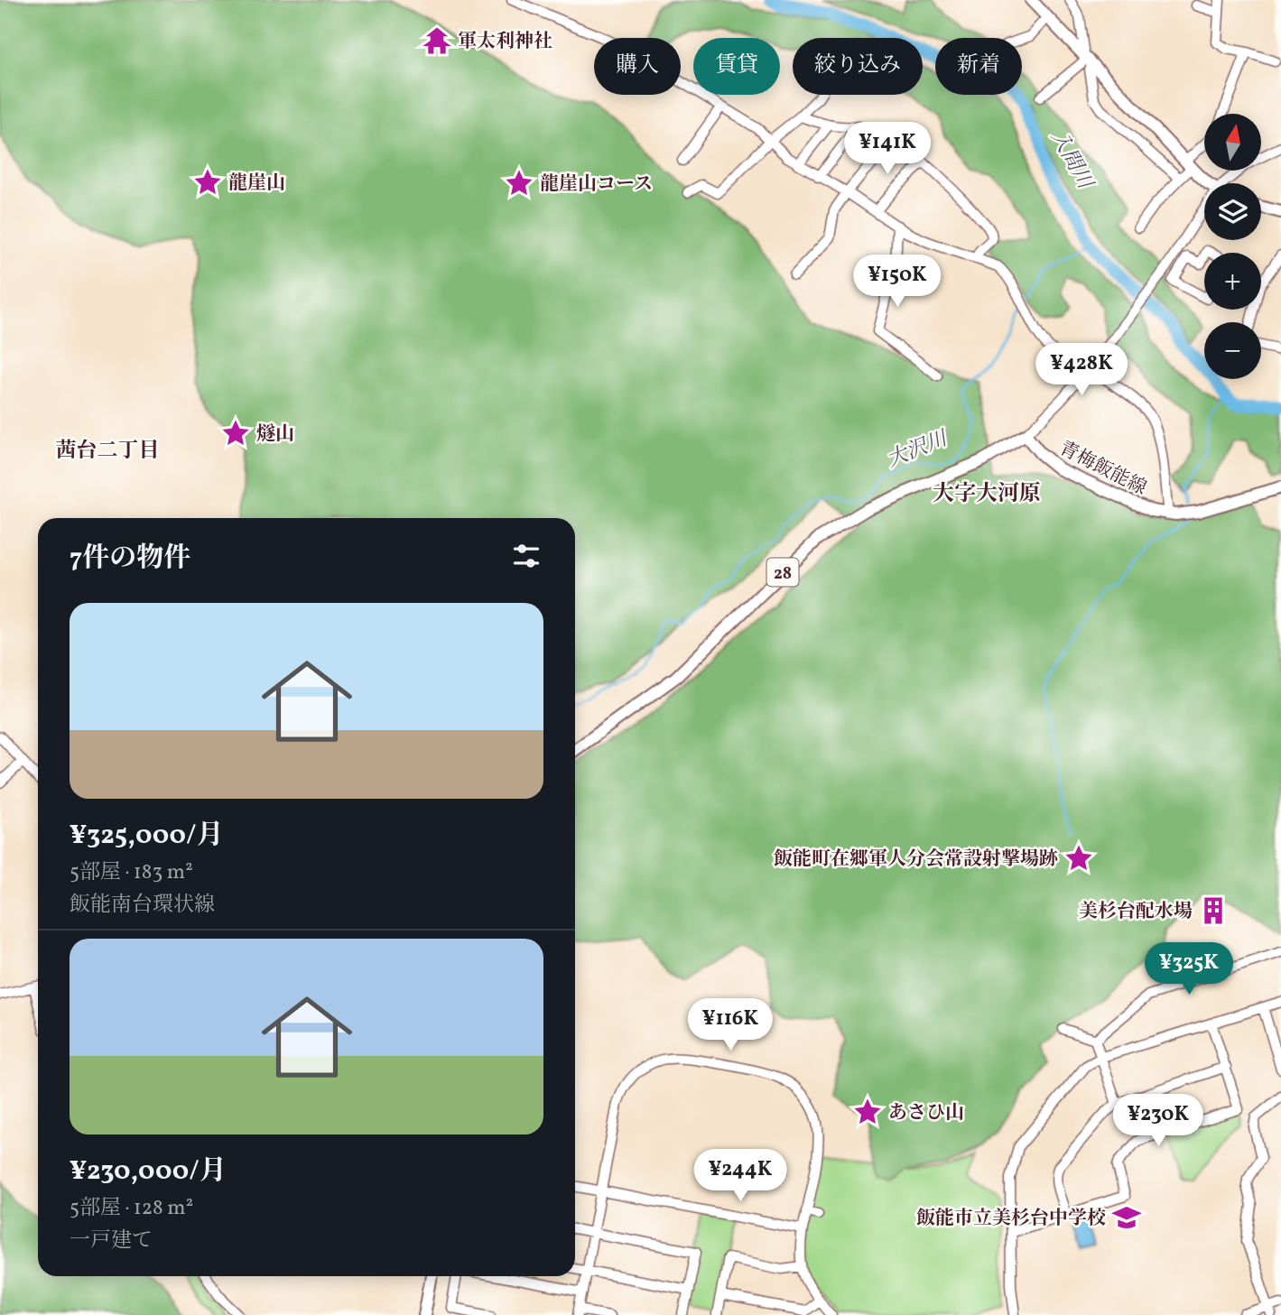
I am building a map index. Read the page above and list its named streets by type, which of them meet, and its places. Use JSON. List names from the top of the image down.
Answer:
{
  "streets": {
    "main road": ["青梅飯能線", "28"]
  },
  "crossings": [
    ["青梅飯能線", "28"]
  ],
  "districts": ["茜台二丁目", "大字大河原"],
  "water": ["入間川", "大沢川"],
  "places": {
    "temple": ["軍太利神社"],
    "place": [
      "龍崖山",
      "龍崖山コース",
      "燧山",
      "飯能町在郷軍人分会常設射撃場跡",
      "あさひ山"
    ],
    "building": ["美杉台配水場"],
    "school or university": ["飯能市立美杉台中学校"]
  },
  "north": "top",
  "page": {
    "chip": [
      "購入",
      "賃貸",
      "絞り込み",
      "新着"
    ],
    "map_buttons": ["+", "−"],
    "price": [
      "¥141K",
      "¥150K",
      "¥428K",
      "¥325K",
      "¥116K",
      "¥230K",
      "¥244K"
    ],
    "heading": "7件の物件",
    "list": [
      {
        "name": "¥325,000/月",
        "note": "5部屋 · 183 m² · 飯能南台環状線"
      },
      {
        "name": "¥230,000/月",
        "note": "5部屋 · 128 m² · 一戸建て"
      }
    ]
  }
}
